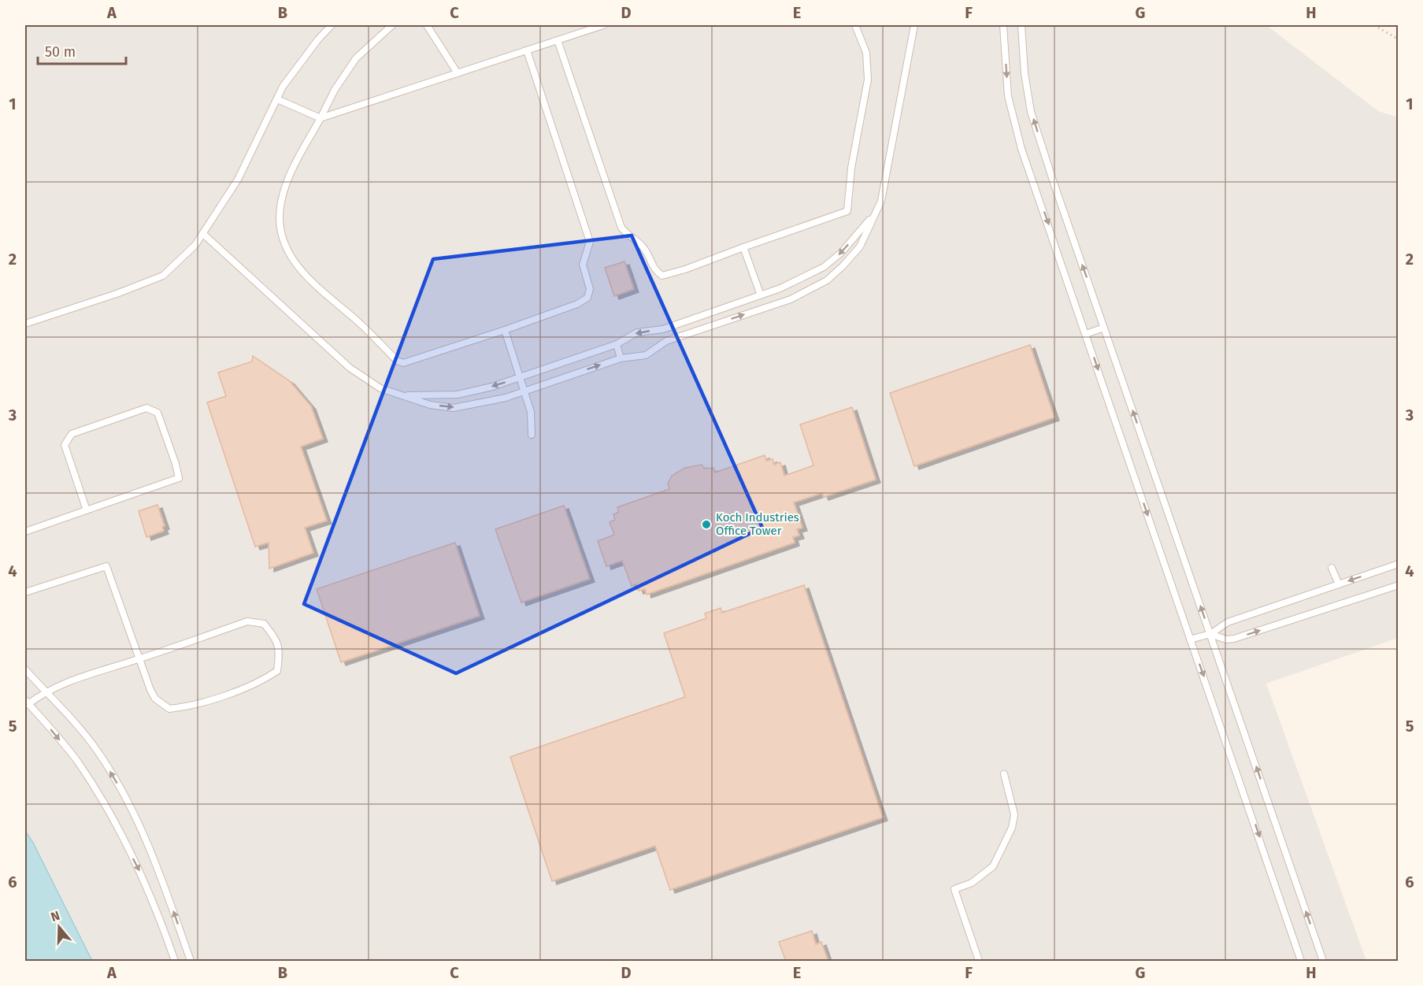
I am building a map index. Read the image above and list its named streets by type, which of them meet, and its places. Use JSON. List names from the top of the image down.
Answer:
{
  "places": ["Koch Industries Office Tower"],
  "scale_bar": "50 m",
  "north": "top",
  "grid": {
    "columns": [
      "A",
      "B",
      "C",
      "D",
      "E",
      "F",
      "G",
      "H"
    ],
    "rows": [
      "1",
      "2",
      "3",
      "4",
      "5",
      "6"
    ]
  }
}
